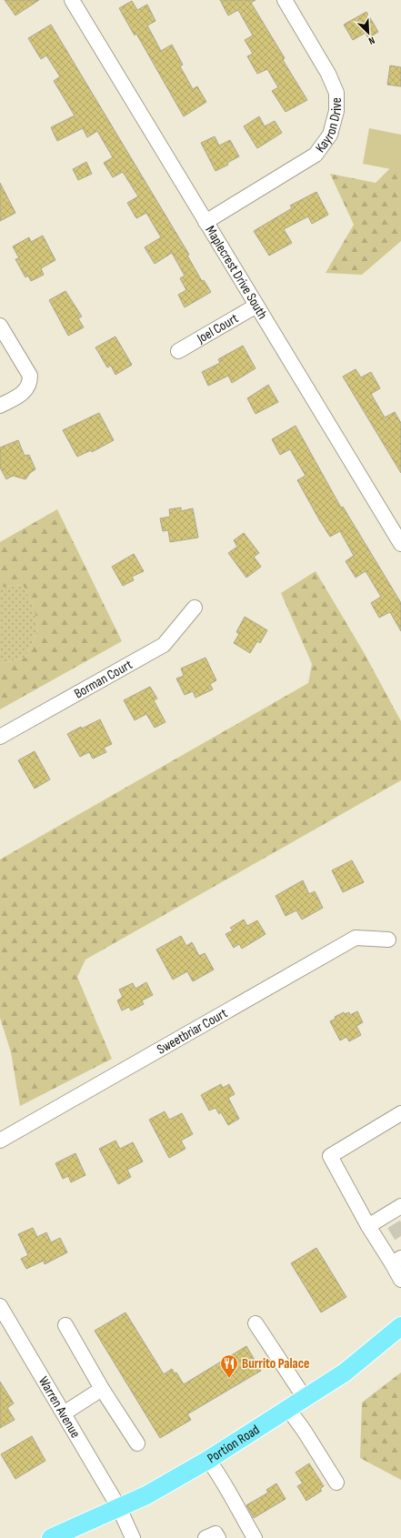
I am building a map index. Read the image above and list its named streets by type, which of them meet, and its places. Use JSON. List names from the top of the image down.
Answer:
{
  "streets": {
    "main road": ["Portion Road"],
    "street": [
      "Kayron Drive",
      "Maplecrest Drive South",
      "Joel Court",
      "Borman Court",
      "Sweetbriar Court",
      "Warren Avenue"
    ]
  },
  "crossings": [
    ["Kayron Drive", "Maplecrest Drive South"],
    ["Maplecrest Drive South", "Joel Court"],
    ["Warren Avenue", "Portion Road"]
  ],
  "places": {
    "restaurant": ["Burrito Palace"]
  },
  "north": "bottom right"
}
